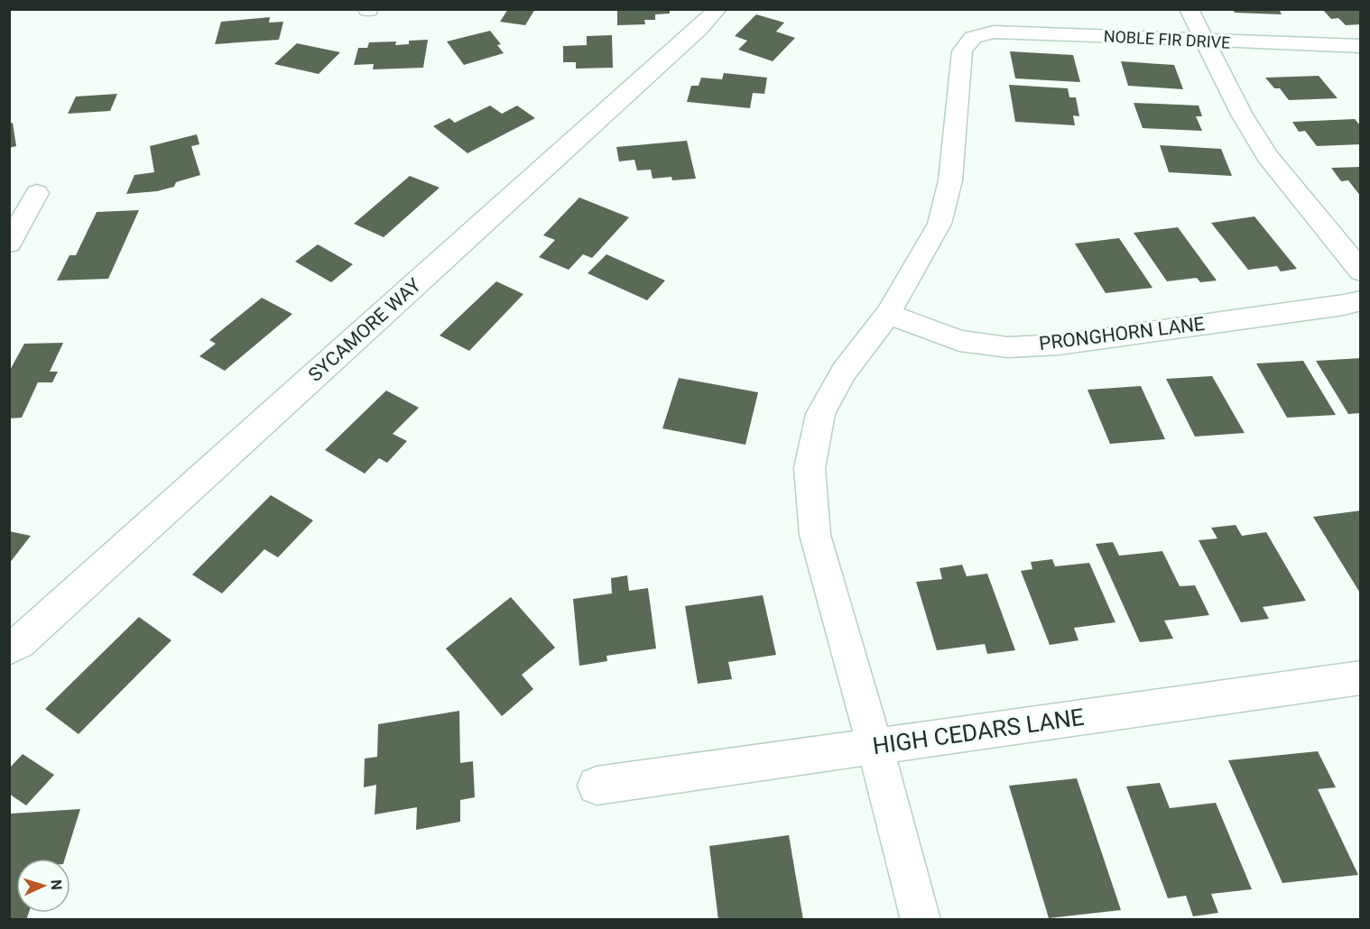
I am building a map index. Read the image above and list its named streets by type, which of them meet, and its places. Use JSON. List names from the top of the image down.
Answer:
{
  "streets": {
    "street": [
      "NOBLE FIR DRIVE",
      "SYCAMORE WAY",
      "PRONGHORN LANE",
      "HIGH CEDARS LANE"
    ]
  },
  "crossings": [
    ["NOBLE FIR DRIVE", "PRONGHORN LANE"]
  ],
  "north": "right"
}
